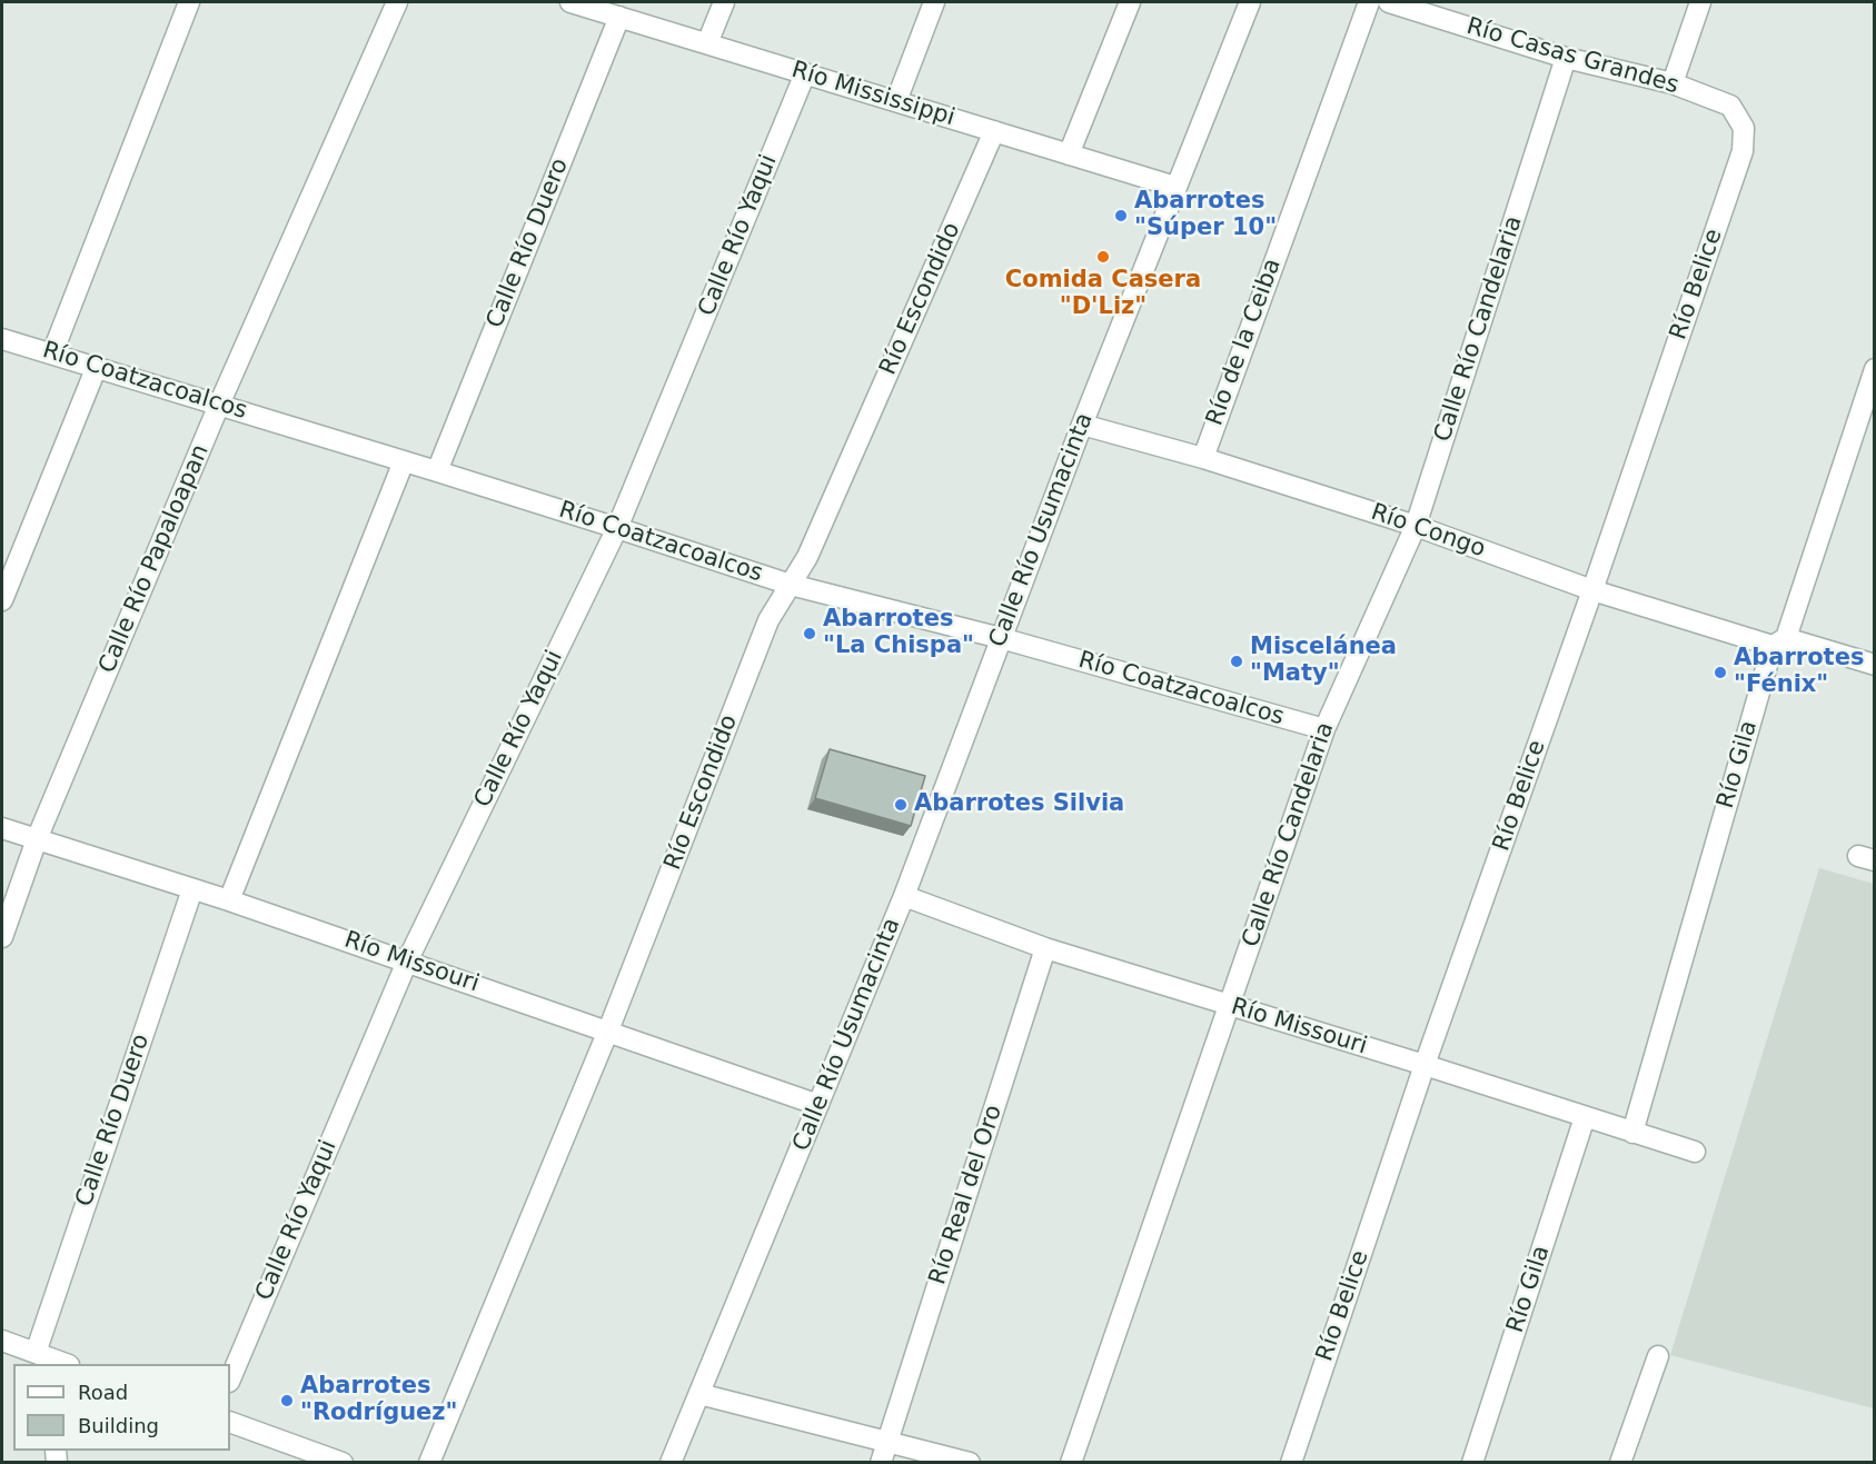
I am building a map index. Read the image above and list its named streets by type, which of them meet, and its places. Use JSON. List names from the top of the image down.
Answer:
{
  "streets": {
    "street": [
      "Río Casas Grandes",
      "Río Mississippi",
      "Calle Río Yaqui",
      "Calle Río Duero",
      "Río Belice",
      "Río Escondido",
      "Calle Río Candelaria",
      "Río de la Ceiba",
      "Río Coatzacoalcos",
      "Calle Río Usumacinta",
      "Río Congo",
      "Calle Río Papaloapan",
      "Río Gila",
      "Río Missouri",
      "Río Real del Oro"
    ]
  },
  "crossings": [
    ["Río Casas Grandes", "Río Belice"],
    ["Río Casas Grandes", "Calle Río Candelaria"],
    ["Río Mississippi", "Calle Río Yaqui"],
    ["Río Mississippi", "Calle Río Duero"],
    ["Río Mississippi", "Río Escondido"],
    ["Río Mississippi", "Calle Río Usumacinta"],
    ["Calle Río Yaqui", "Río Coatzacoalcos"],
    ["Calle Río Yaqui", "Río Missouri"],
    ["Calle Río Duero", "Río Coatzacoalcos"],
    ["Calle Río Duero", "Río Missouri"],
    ["Río Belice", "Río Congo"],
    ["Río Belice", "Río Missouri"],
    ["Río Escondido", "Río Coatzacoalcos"],
    ["Río Escondido", "Río Missouri"],
    ["Calle Río Candelaria", "Río Coatzacoalcos"],
    ["Calle Río Candelaria", "Río Congo"],
    ["Calle Río Candelaria", "Río Missouri"],
    ["Río de la Ceiba", "Río Congo"],
    ["Río Coatzacoalcos", "Calle Río Usumacinta"],
    ["Río Coatzacoalcos", "Calle Río Papaloapan"],
    ["Calle Río Usumacinta", "Río Congo"],
    ["Calle Río Usumacinta", "Río Missouri"],
    ["Río Congo", "Río Gila"],
    ["Calle Río Papaloapan", "Río Missouri"],
    ["Río Gila", "Río Missouri"],
    ["Río Missouri", "Río Real del Oro"]
  ],
  "places": [
    "Abarrotes \"Súper 10\"",
    "Comida Casera \"D'Liz\"",
    "Abarrotes \"La Chispa\"",
    "Miscelánea \"Maty\"",
    "Abarrotes \"Fénix\"",
    "Abarrotes Silvia",
    "Abarrotes \"Rodríguez\""
  ],
  "legend": ["Road", "Building"]
}
